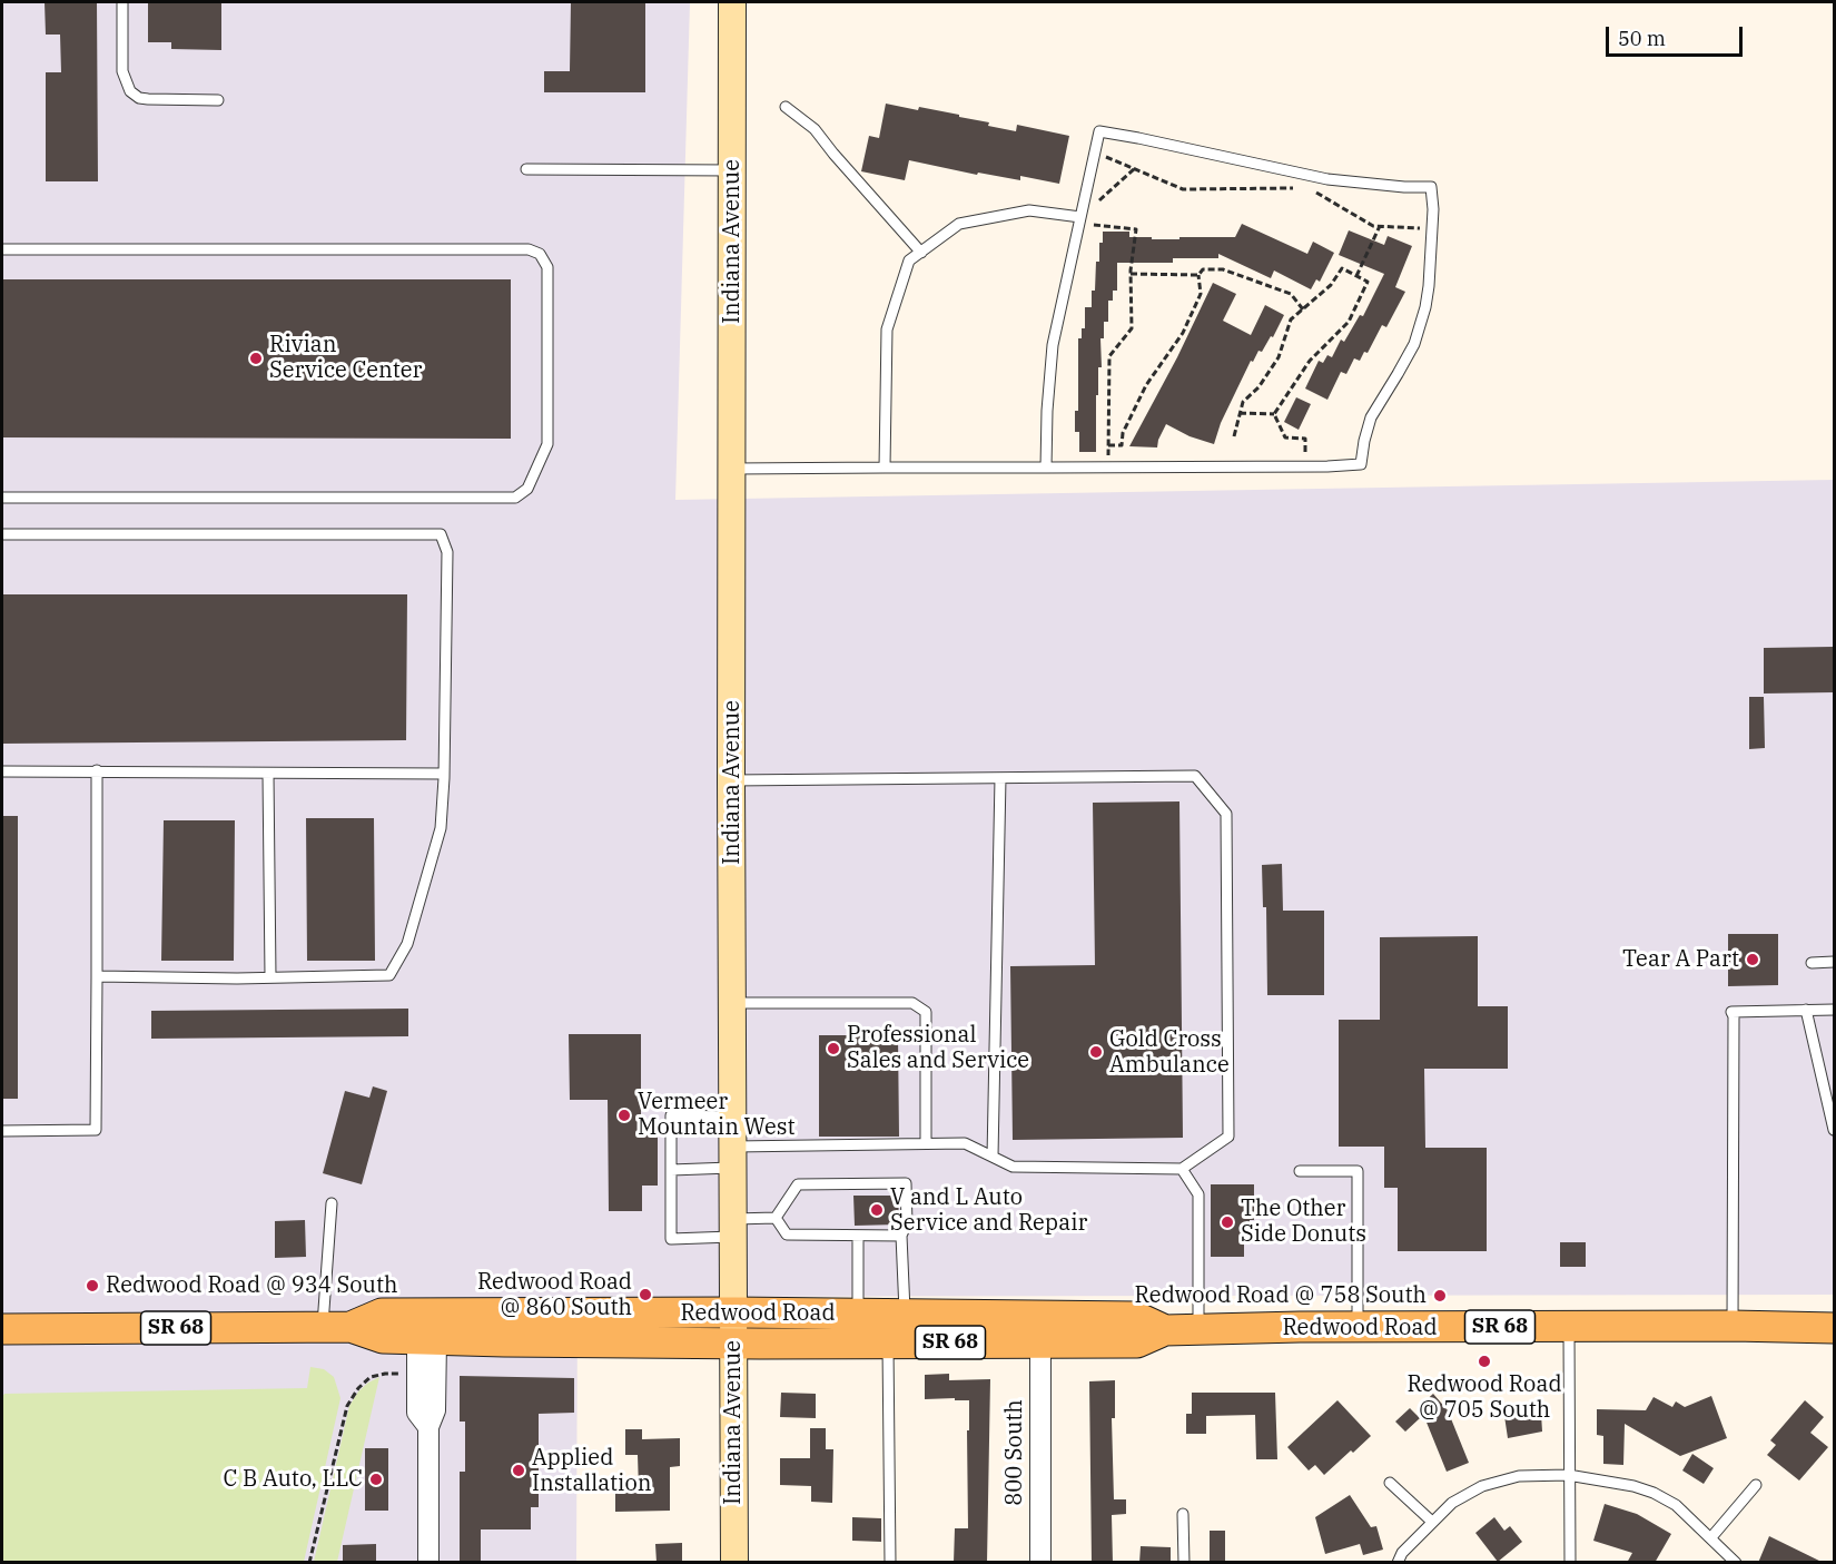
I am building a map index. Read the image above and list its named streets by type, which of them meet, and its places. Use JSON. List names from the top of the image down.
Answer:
{
  "streets": {
    "main road": ["Redwood Road", "SR 68"],
    "street": ["Indiana Avenue", "800 South"]
  },
  "crossings": [
    ["Indiana Avenue", "Redwood Road"],
    ["Redwood Road", "800 South"]
  ],
  "places": [
    "Rivian Service Center",
    "Tear A Part",
    "Professional Sales and Service",
    "Gold Cross Ambulance",
    "Vermeer Mountain West",
    "V and L Auto Service and Repair",
    "The Other Side Donuts",
    "Redwood Road @ 934 South",
    "Redwood Road @ 860 South",
    "Redwood Road @ 758 South",
    "Redwood Road @ 705 South",
    "Applied Installation",
    "C B Auto, LLC"
  ],
  "scale_bar": "50 m"
}
